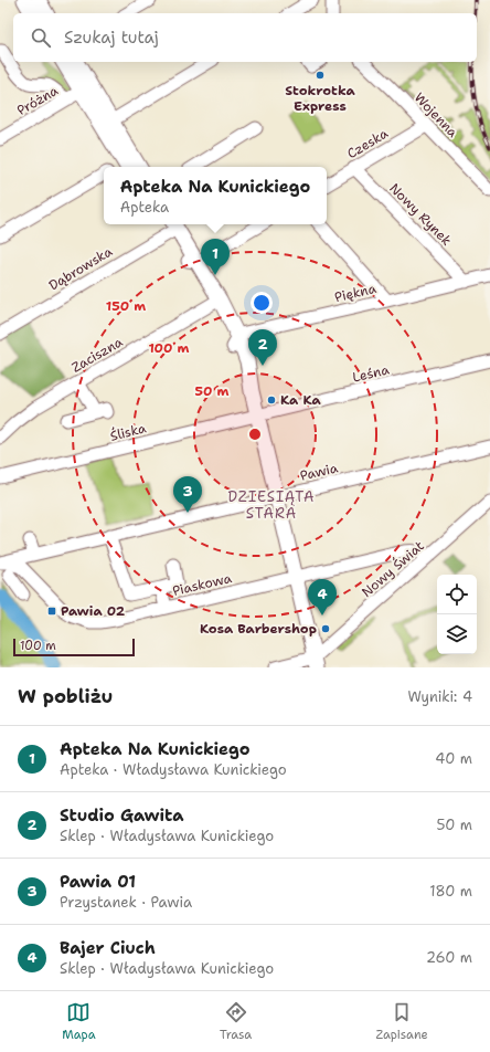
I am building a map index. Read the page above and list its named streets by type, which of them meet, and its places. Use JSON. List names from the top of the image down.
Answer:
{
  "streets": {
    "street": [
      "Próżna",
      "Wojenna",
      "Czeska",
      "Nowy Rynek",
      "Dąbrowska",
      "Piękna",
      "Zaciszna",
      "Leśna",
      "Śliska",
      "Pawia",
      "Nowy Świat",
      "Piaskowa"
    ]
  },
  "crossings": [
    ["Wojenna", "Czeska"],
    ["Czeska", "Nowy Rynek"],
    ["Nowy Rynek", "Piękna"],
    ["Leśna", "Śliska"],
    ["Pawia", "Piaskowa"],
    ["Nowy Świat", "Piaskowa"]
  ],
  "districts": ["DZIESIĄTA STARA"],
  "places": {
    "other": ["Stokrotka Express", "Ka Ka", "Kosa Barbershop"],
    "transit": ["Pawia 02"]
  },
  "scale_bar": "100 m",
  "page": {
    "search": "Szukaj tutaj",
    "popup": ["Apteka Na Kunickiego", "Apteka"],
    "pins": [
      "1",
      "2",
      "3",
      "4"
    ],
    "scale": "100 m",
    "heading": ["W pobliżu", "Wyniki: 4"],
    "list": [
      {
        "mark": "1",
        "name": "Apteka Na Kunickiego",
        "note": "Apteka · Władysława Kunickiego",
        "value": "40 m"
      },
      {
        "mark": "2",
        "name": "Studio Gawita",
        "note": "Sklep · Władysława Kunickiego",
        "value": "50 m"
      },
      {
        "mark": "3",
        "name": "Pawia 01",
        "note": "Przystanek · Pawia",
        "value": "180 m"
      },
      {
        "mark": "4",
        "name": "Bajer Ciuch",
        "note": "Sklep · Władysława Kunickiego",
        "value": "260 m"
      }
    ],
    "nav": ["Mapa", "Trasa", "Zapisane"]
  },
  "rings": ["150 m", "100 m", "50 m"]
}
